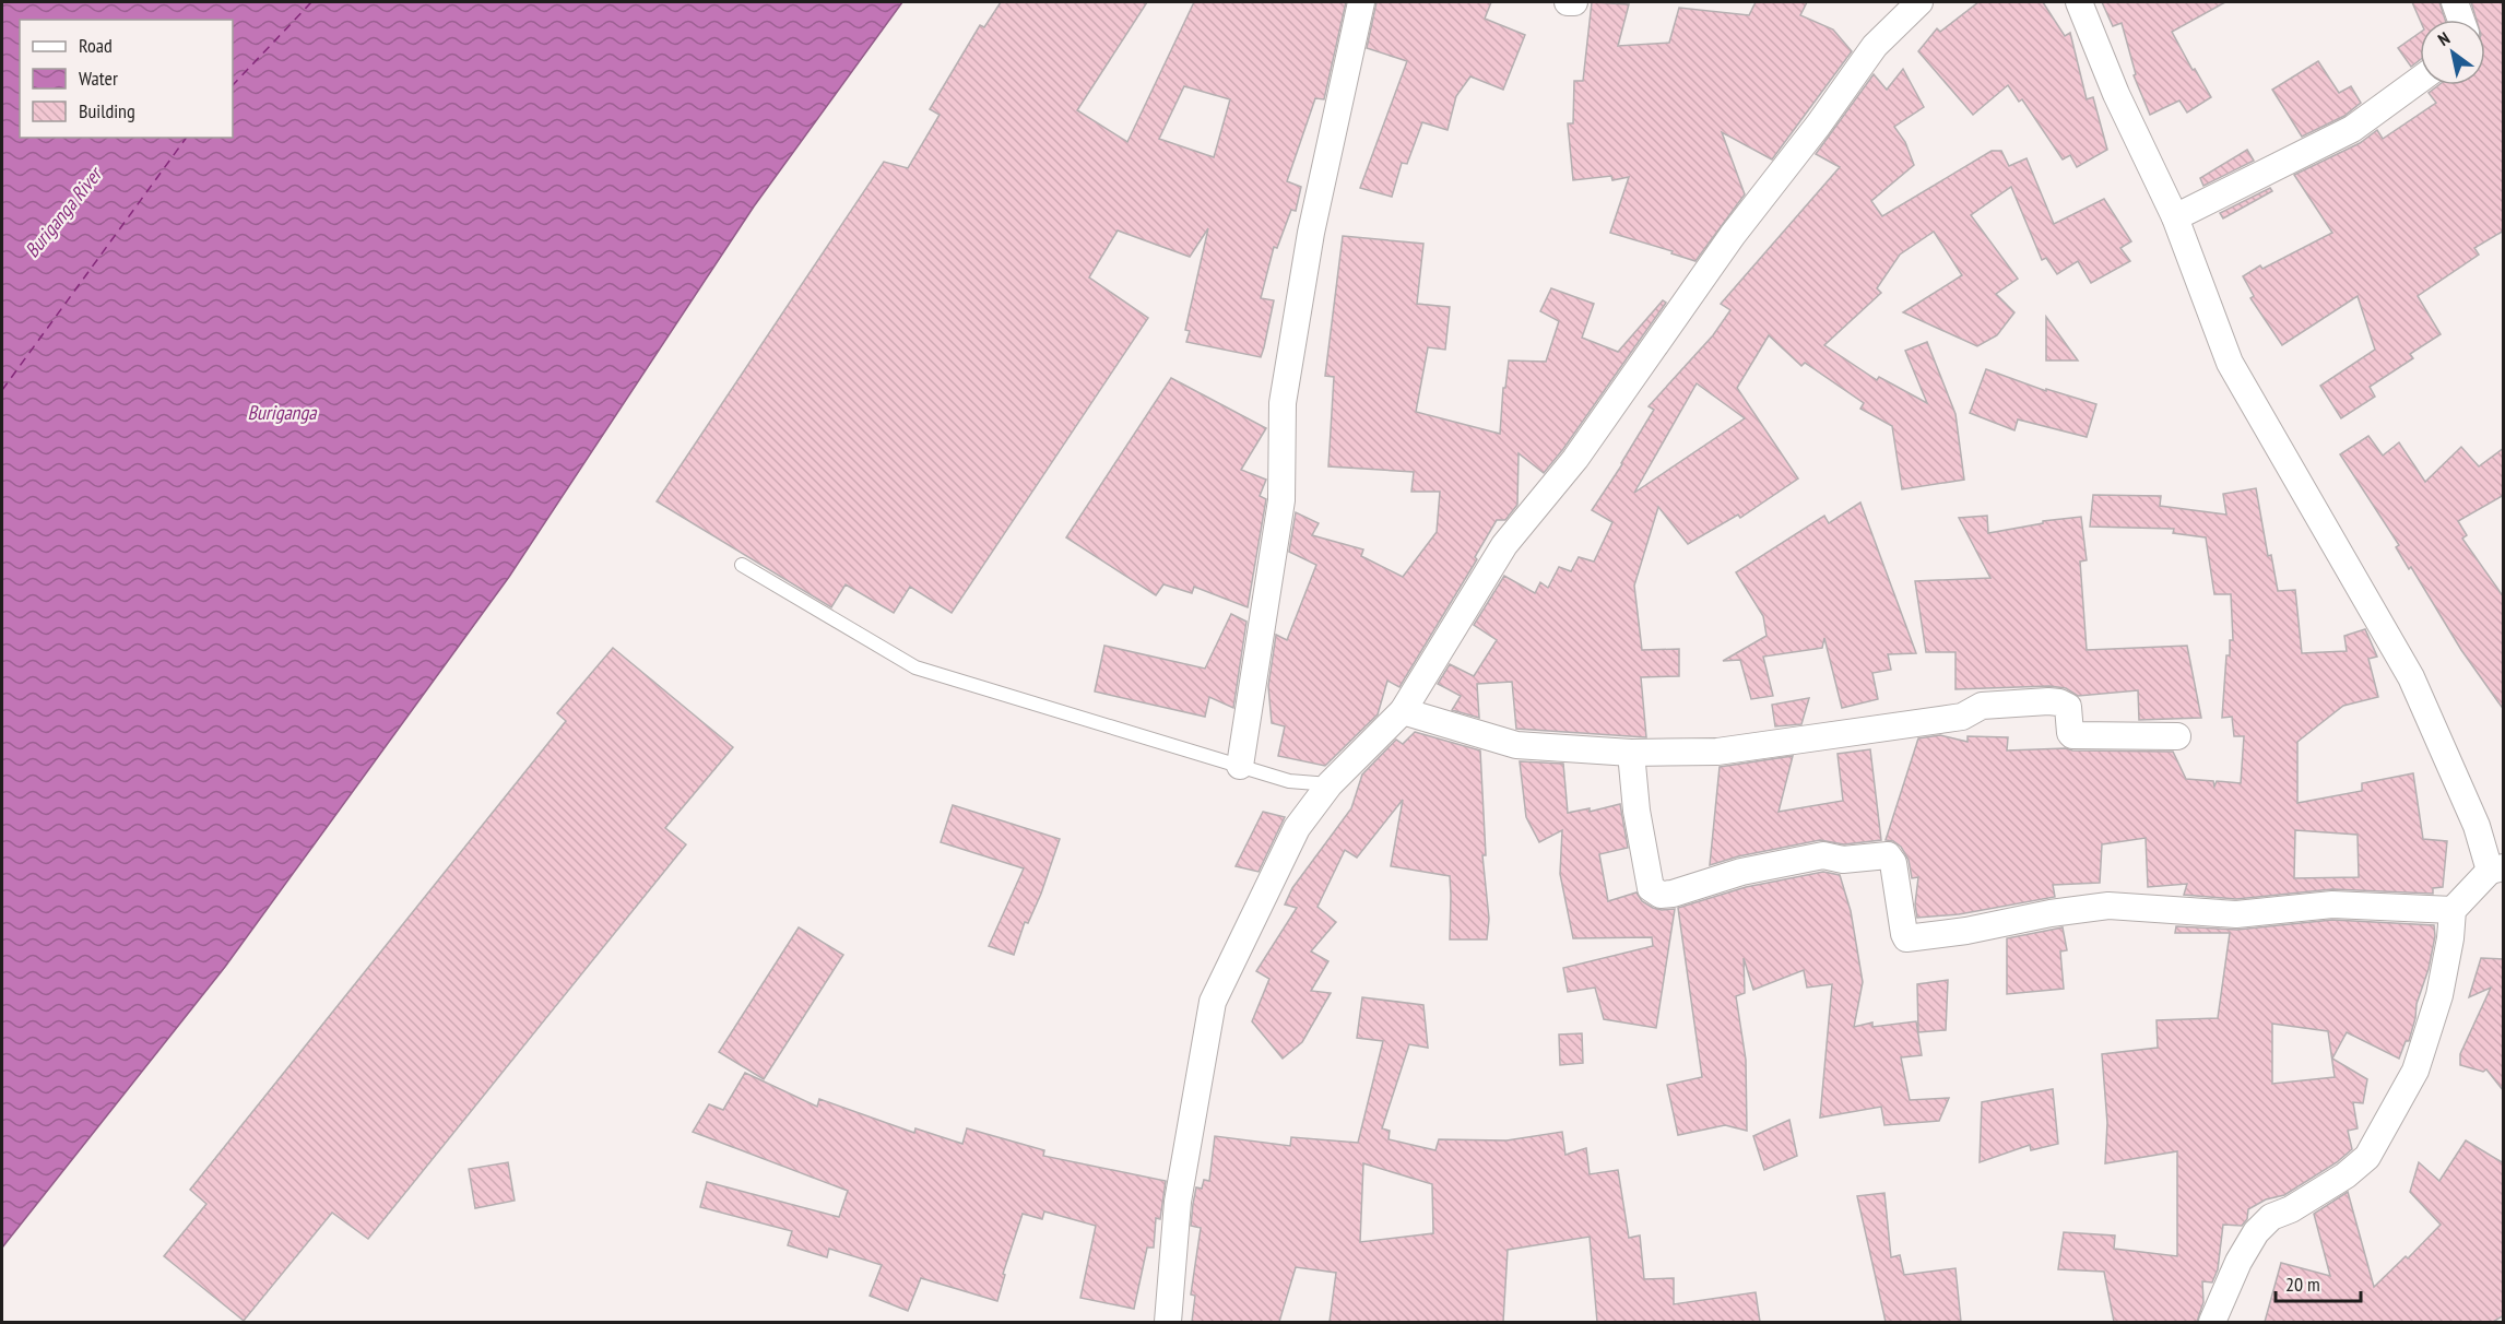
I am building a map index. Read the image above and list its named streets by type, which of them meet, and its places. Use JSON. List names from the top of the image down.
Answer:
{
  "water": ["Buriganga River", "Buriganga"],
  "legend": ["Road", "Water", "Building"],
  "scale_bar": "20 m",
  "north": "top left"
}
